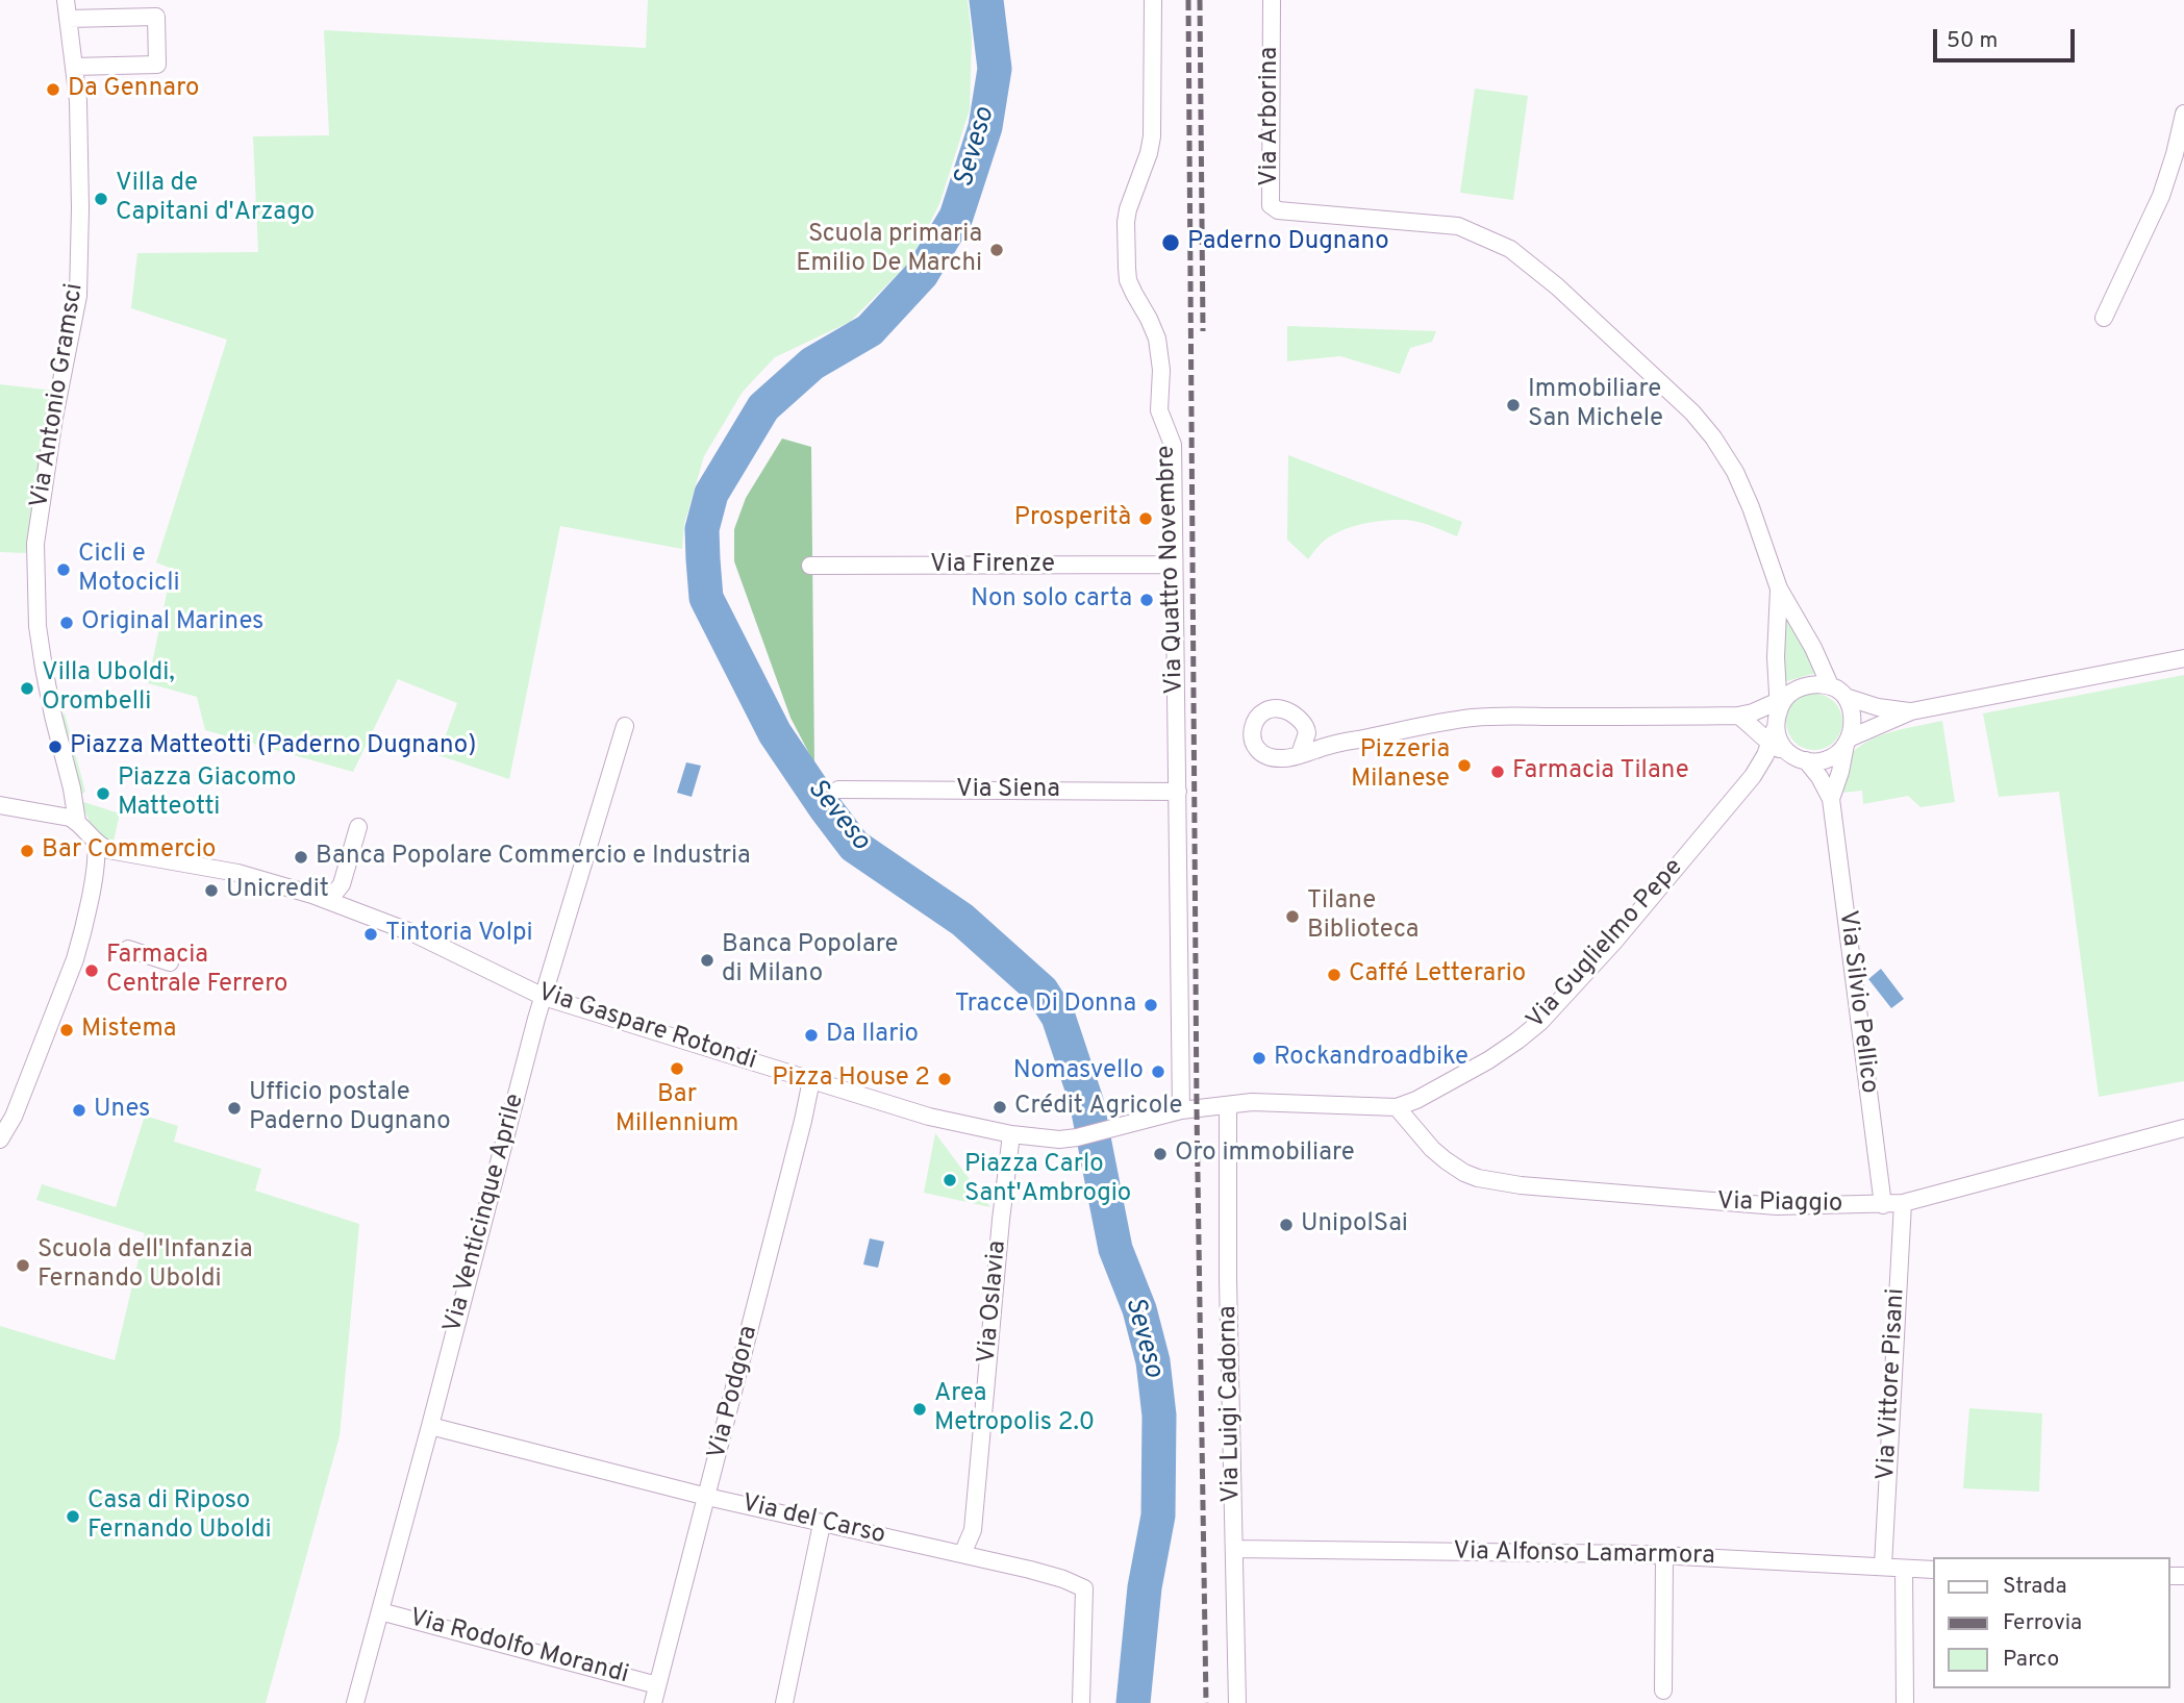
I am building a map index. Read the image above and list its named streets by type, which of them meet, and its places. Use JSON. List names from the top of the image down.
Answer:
{
  "streets": {
    "street": [
      "Via Arborina",
      "Via Antonio Gramsci",
      "Via Firenze",
      "Via Quattro Novembre",
      "Via Siena",
      "Via Guglielmo Pepe",
      "Via Silvio Pellico",
      "Via Gaspare Rotondi",
      "Via Piaggio",
      "Via Venticinque Aprile",
      "Via Oslavia",
      "Via Vittore Pisani",
      "Via Podgora",
      "Via Luigi Cadorna",
      "Via del Carso",
      "Via Alfonso Lamarmora",
      "Via Rodolfo Morandi"
    ]
  },
  "crossings": [
    ["Via Firenze", "Via Quattro Novembre"],
    ["Via Quattro Novembre", "Via Siena"],
    ["Via Quattro Novembre", "Via Guglielmo Pepe"],
    ["Via Quattro Novembre", "Via Gaspare Rotondi"],
    ["Via Guglielmo Pepe", "Via Silvio Pellico"],
    ["Via Guglielmo Pepe", "Via Gaspare Rotondi"],
    ["Via Guglielmo Pepe", "Via Piaggio"],
    ["Via Guglielmo Pepe", "Via Luigi Cadorna"],
    ["Via Silvio Pellico", "Via Piaggio"],
    ["Via Gaspare Rotondi", "Via Venticinque Aprile"],
    ["Via Gaspare Rotondi", "Via Oslavia"],
    ["Via Gaspare Rotondi", "Via Podgora"],
    ["Via Piaggio", "Via Vittore Pisani"],
    ["Via Venticinque Aprile", "Via del Carso"],
    ["Via Venticinque Aprile", "Via Rodolfo Morandi"],
    ["Via Oslavia", "Via del Carso"],
    ["Via Vittore Pisani", "Via Alfonso Lamarmora"],
    ["Via Podgora", "Via del Carso"],
    ["Via Podgora", "Via Rodolfo Morandi"],
    ["Via Luigi Cadorna", "Via Alfonso Lamarmora"]
  ],
  "water": ["Seveso"],
  "places": [
    "Da Gennaro",
    "Villa de Capitani d'Arzago",
    "Paderno Dugnano",
    "Scuola primaria Emilio De Marchi",
    "Immobiliare San Michele",
    "Prosperità",
    "Cicli e Motocicli",
    "Non solo carta",
    "Original Marines",
    "Villa Uboldi, Orombelli",
    "Piazza Matteotti (Paderno Dugnano)",
    "Pizzeria Milanese",
    "Farmacia Tilane",
    "Piazza Giacomo Matteotti",
    "Bar Commercio",
    "Banca Popolare Commercio e Industria",
    "Unicredit",
    "Tilane Biblioteca",
    "Tintoria Volpi",
    "Banca Popolare di Milano",
    "Farmacia Centrale Ferrero",
    "Caffé Letterario",
    "Tracce Di Donna",
    "Mistema",
    "Da Ilario",
    "Rockandroadbike",
    "Bar Millennium",
    "Nomasvello",
    "Pizza House 2",
    "Crédit Agricole",
    "Ufficio postale Paderno Dugnano",
    "Unes",
    "Oro immobiliare",
    "Piazza Carlo Sant'Ambrogio",
    "UnipolSai",
    "Scuola dell'Infanzia Fernando Uboldi",
    "Area Metropolis 2.0",
    "Casa di Riposo Fernando Uboldi"
  ],
  "legend": ["Strada", "Ferrovia", "Parco"],
  "scale_bar": "50 m"
}
